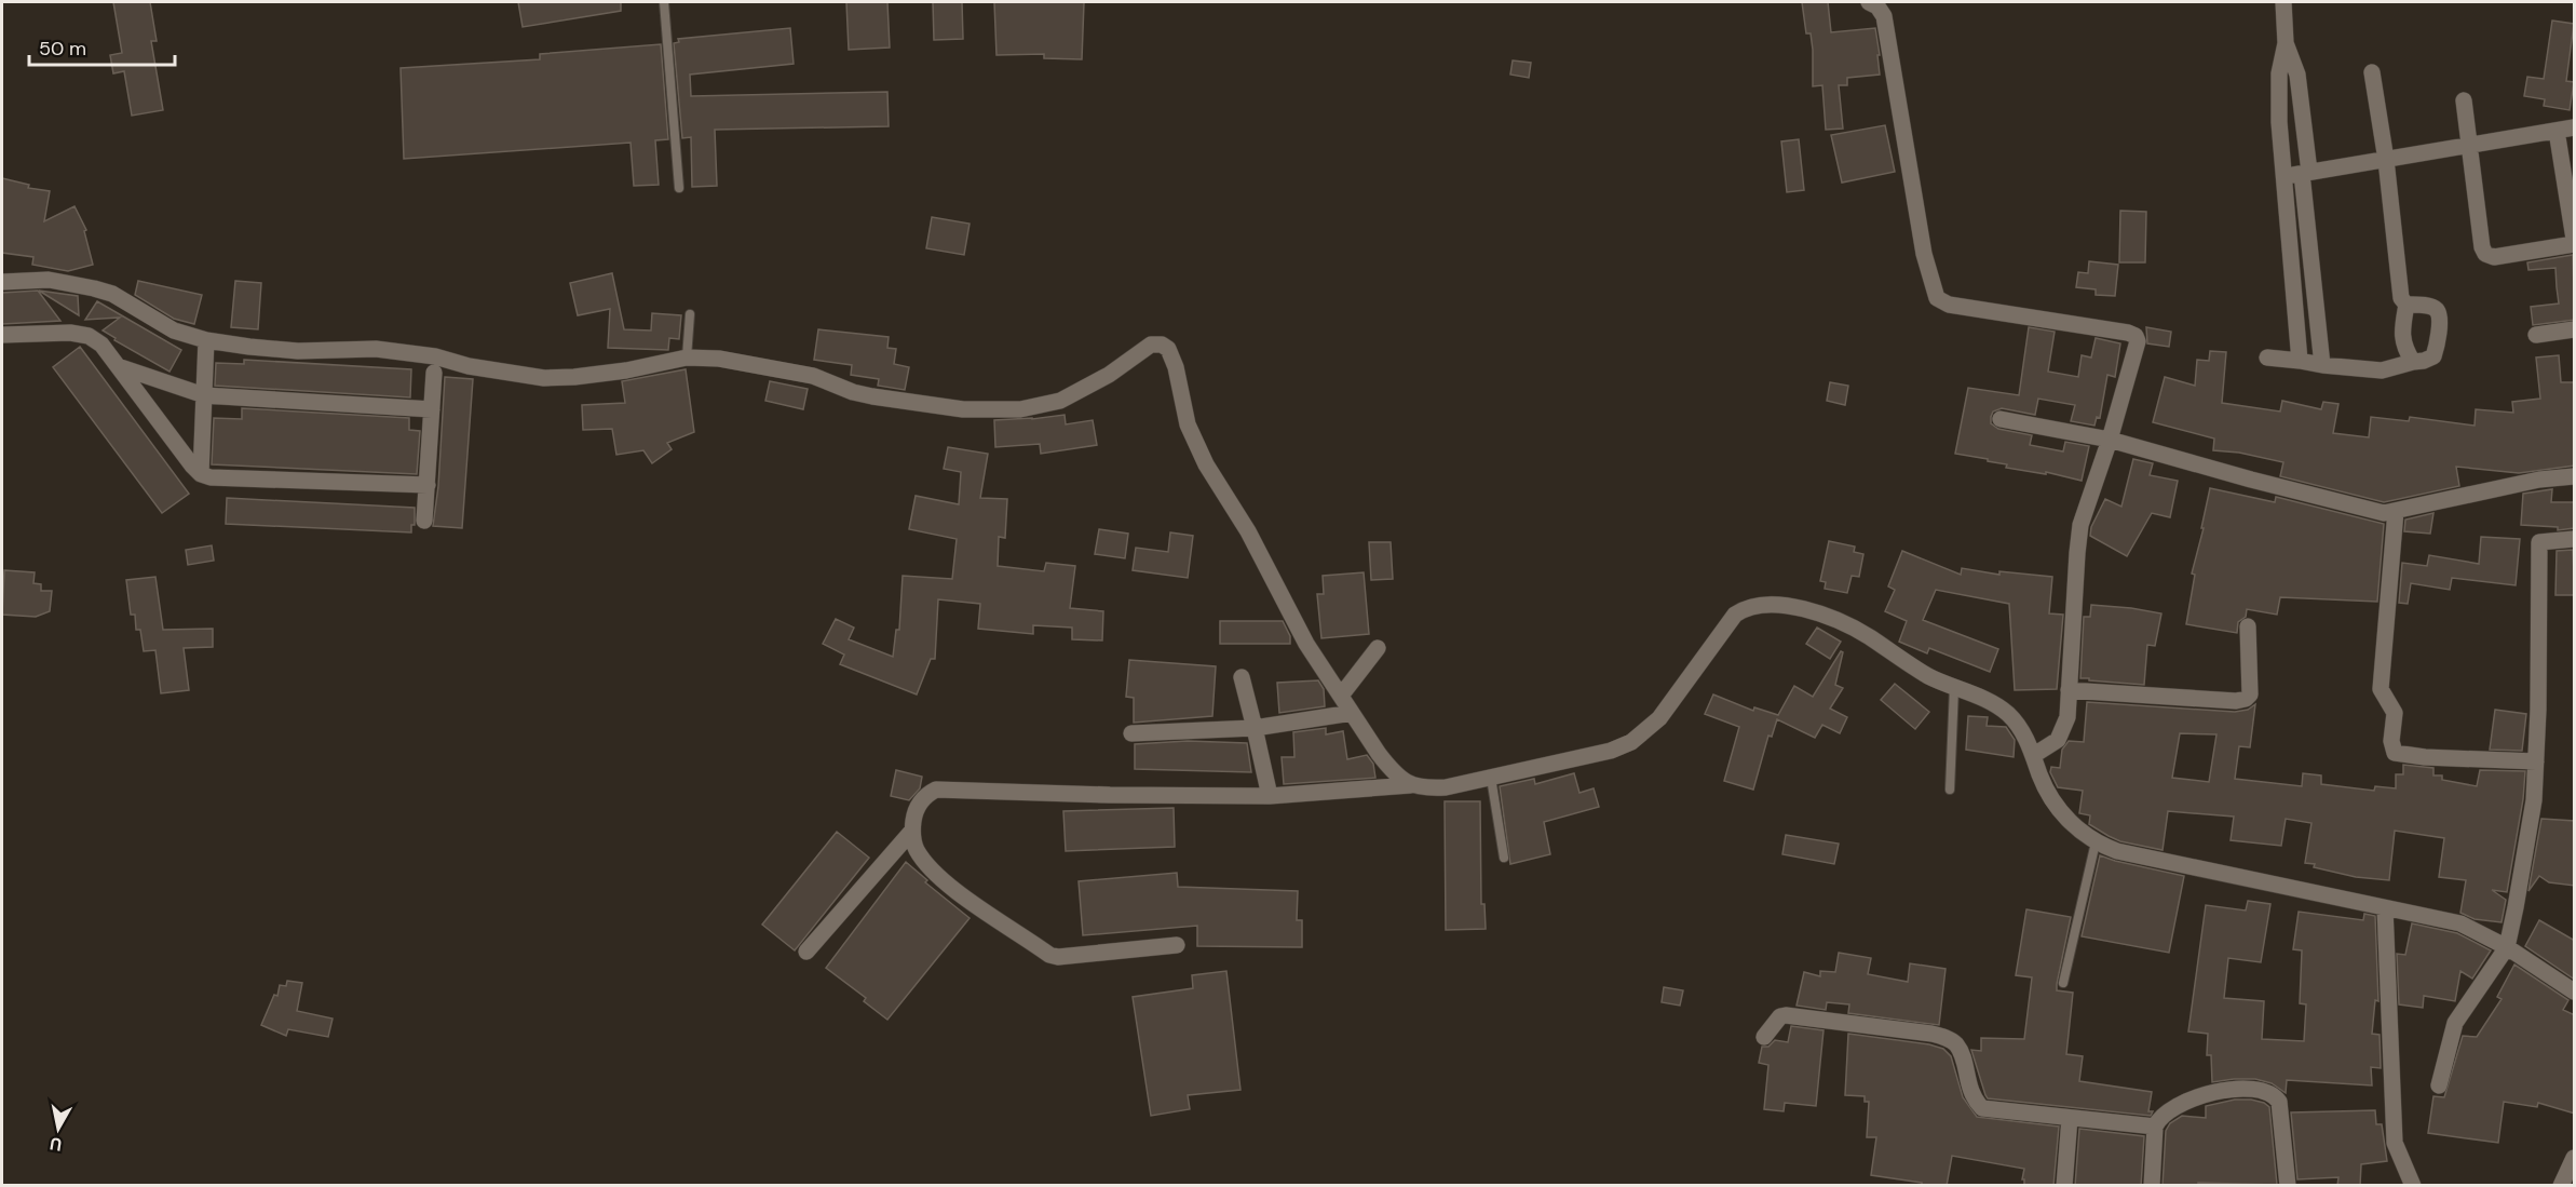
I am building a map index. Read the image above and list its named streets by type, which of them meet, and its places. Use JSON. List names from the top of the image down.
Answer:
{
  "scale_bar": "50 m",
  "north": "bottom"
}
